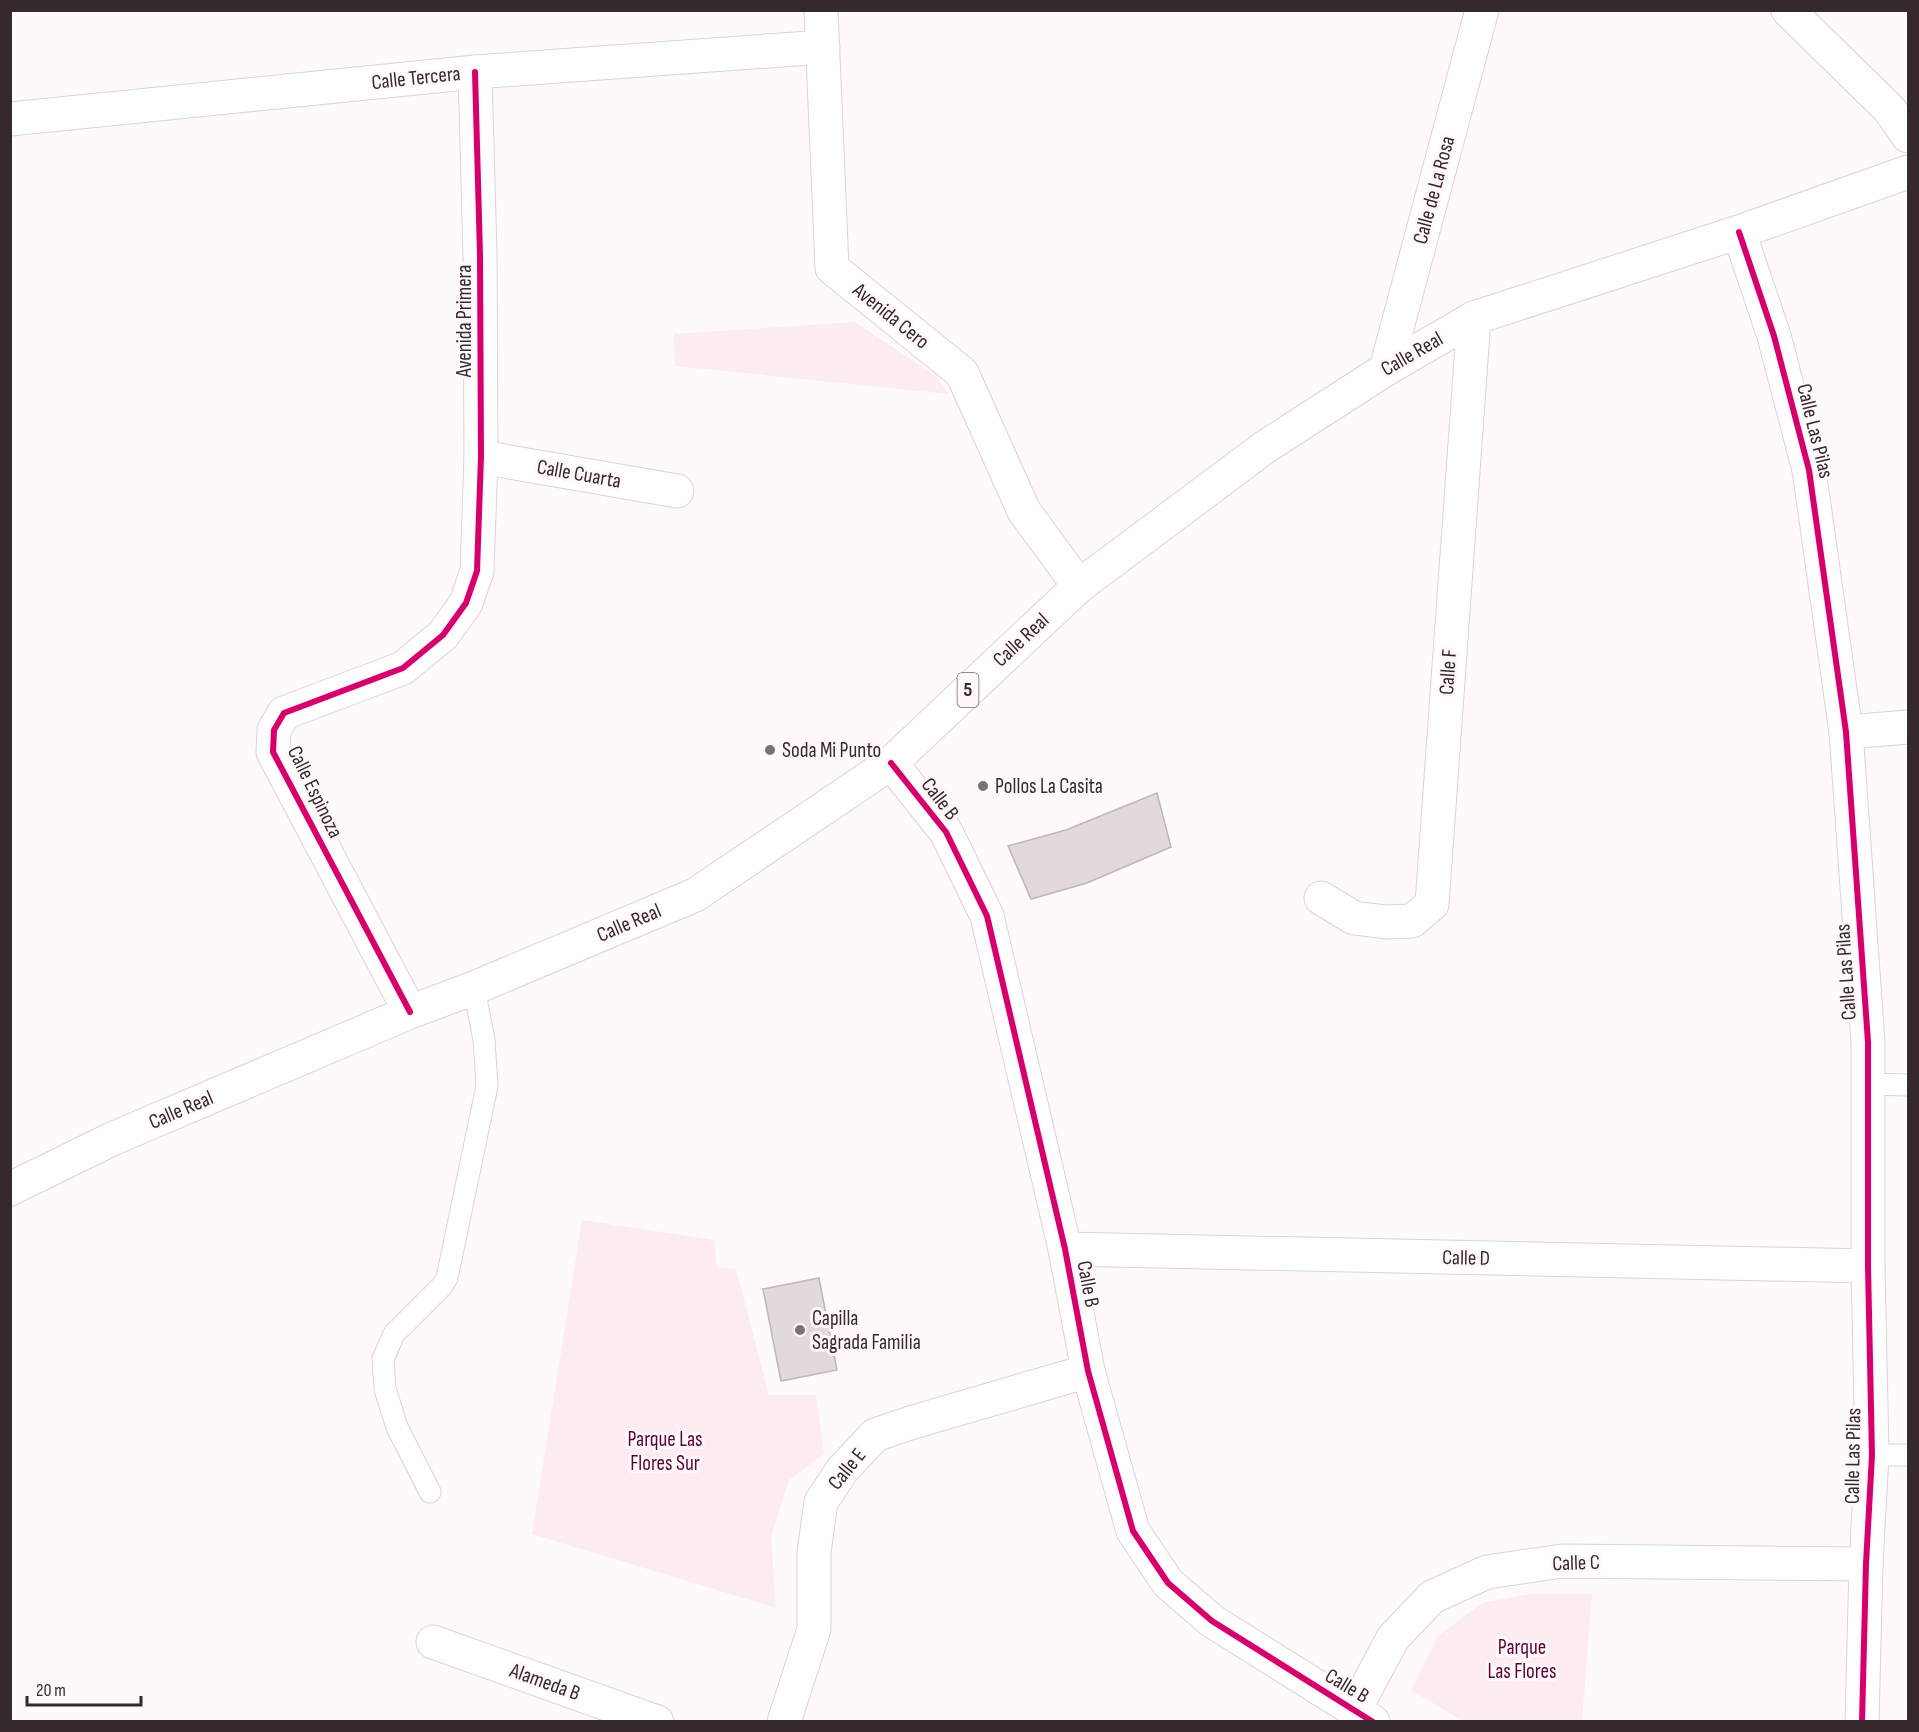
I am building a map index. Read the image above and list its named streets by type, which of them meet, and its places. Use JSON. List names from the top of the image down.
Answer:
{
  "streets": {
    "street": [
      "Calle Tercera",
      "Calle de La Rosa",
      "Avenida Cero",
      "Avenida Primera",
      "Calle Real",
      "Calle Las Pilas",
      "Calle Cuarta",
      "Calle F",
      "5",
      "Calle Espinoza",
      "Calle B",
      "Calle D",
      "Calle E",
      "Calle C",
      "Alameda B"
    ]
  },
  "crossings": [
    ["Calle Tercera", "Avenida Cero"],
    ["Calle Tercera", "Avenida Primera"],
    ["Calle de La Rosa", "Calle Real"],
    ["Avenida Cero", "Calle Real"],
    ["Avenida Primera", "Calle Cuarta"],
    ["Avenida Primera", "Calle Espinoza"],
    ["Calle Real", "Calle Las Pilas"],
    ["Calle Real", "Calle F"],
    ["Calle Real", "Calle Espinoza"],
    ["Calle Real", "Calle B"],
    ["Calle Las Pilas", "Calle D"],
    ["Calle Las Pilas", "Calle C"],
    ["Calle B", "Calle D"],
    ["Calle B", "Calle E"],
    ["Calle B", "Calle C"]
  ],
  "parks": ["Parque Las Flores Sur", "Parque Las Flores"],
  "places": ["Soda Mi Punto", "Pollos La Casita", "Capilla Sagrada Familia"],
  "scale_bar": "20 m"
}
